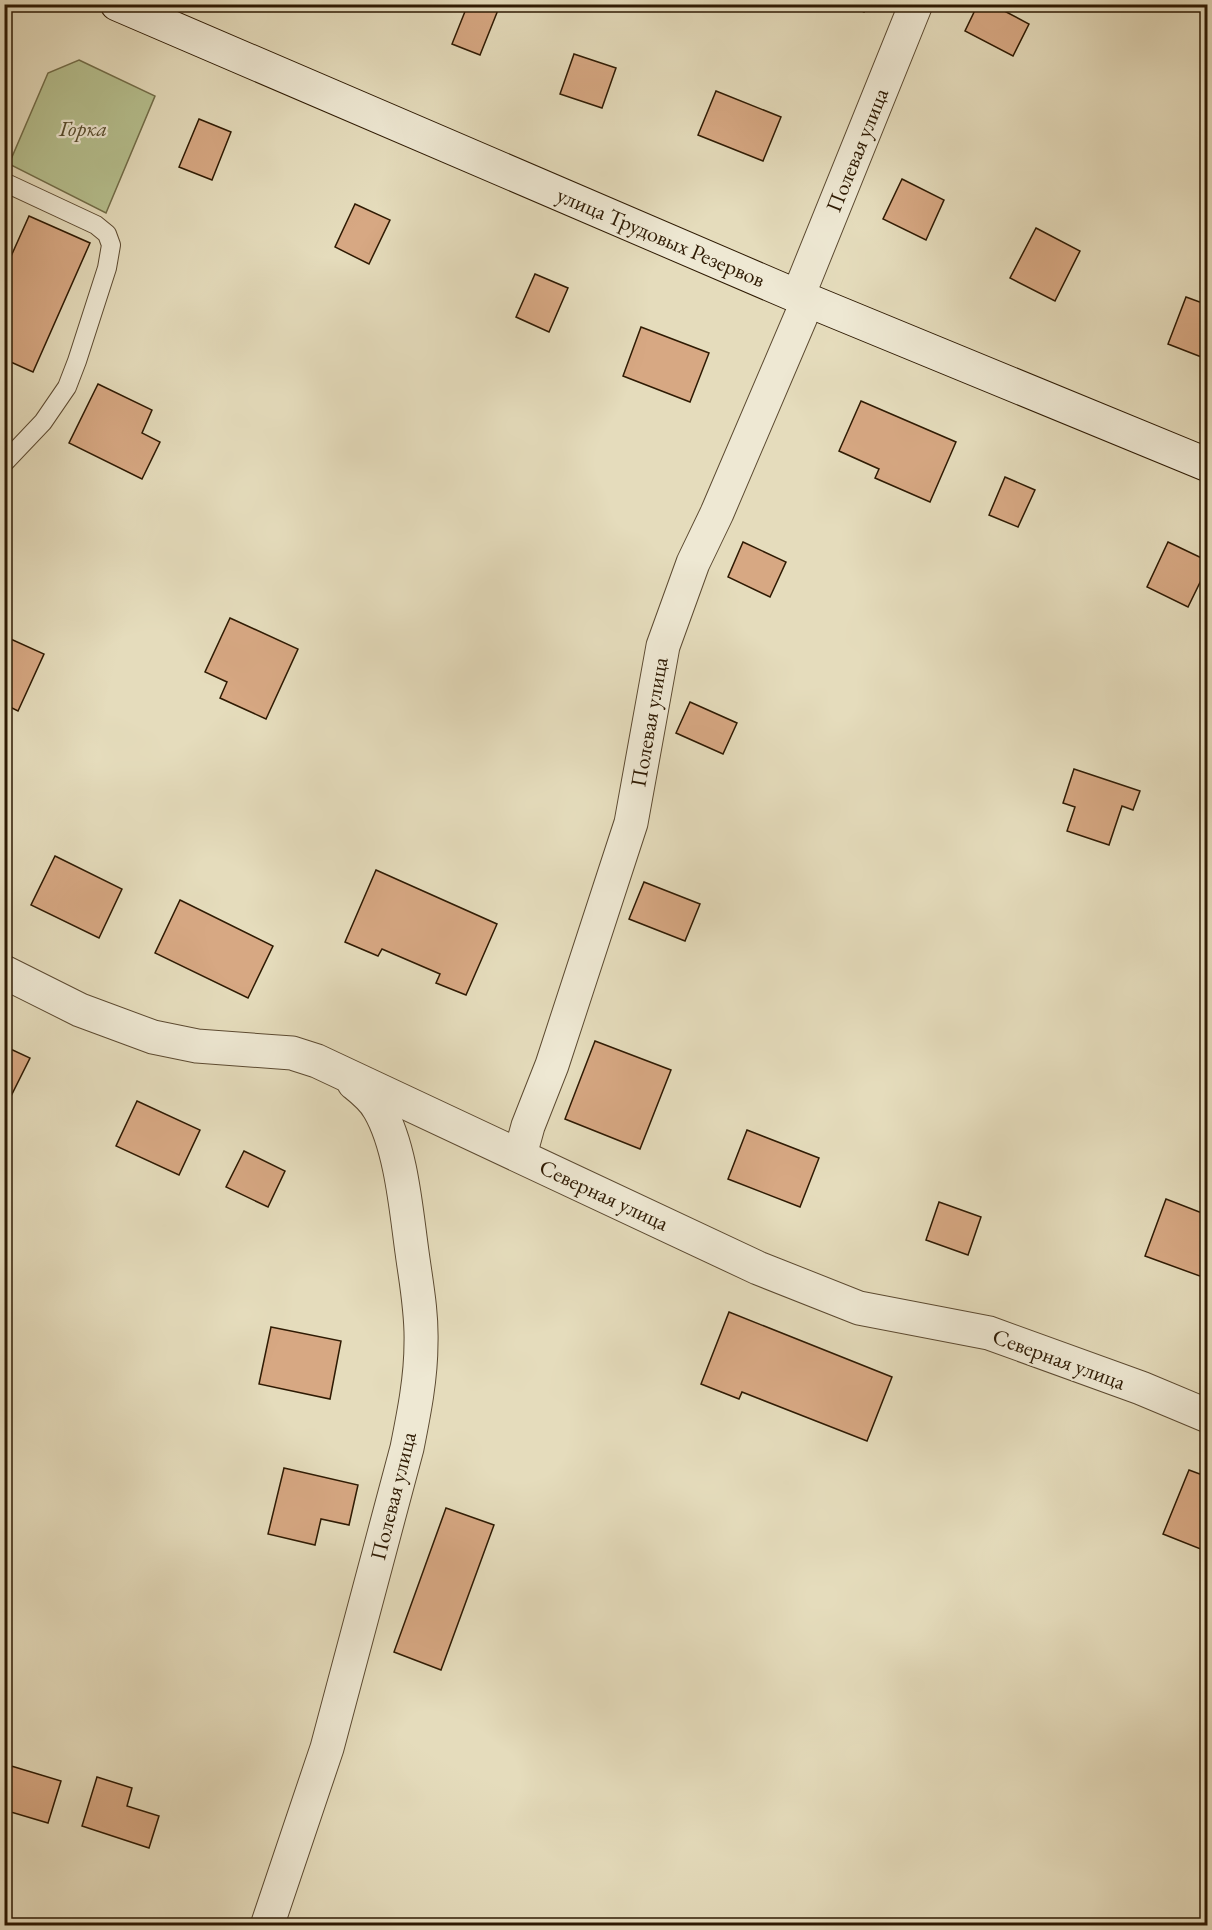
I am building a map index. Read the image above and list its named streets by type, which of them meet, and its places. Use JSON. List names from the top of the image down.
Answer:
{
  "streets": {
    "street": ["Полевая улица", "улица Трудовых Резервов", "Северная улица"]
  },
  "crossings": [
    ["Полевая улица", "улица Трудовых Резервов"],
    ["Полевая улица", "Северная улица"]
  ],
  "parks": ["Горка"]
}
